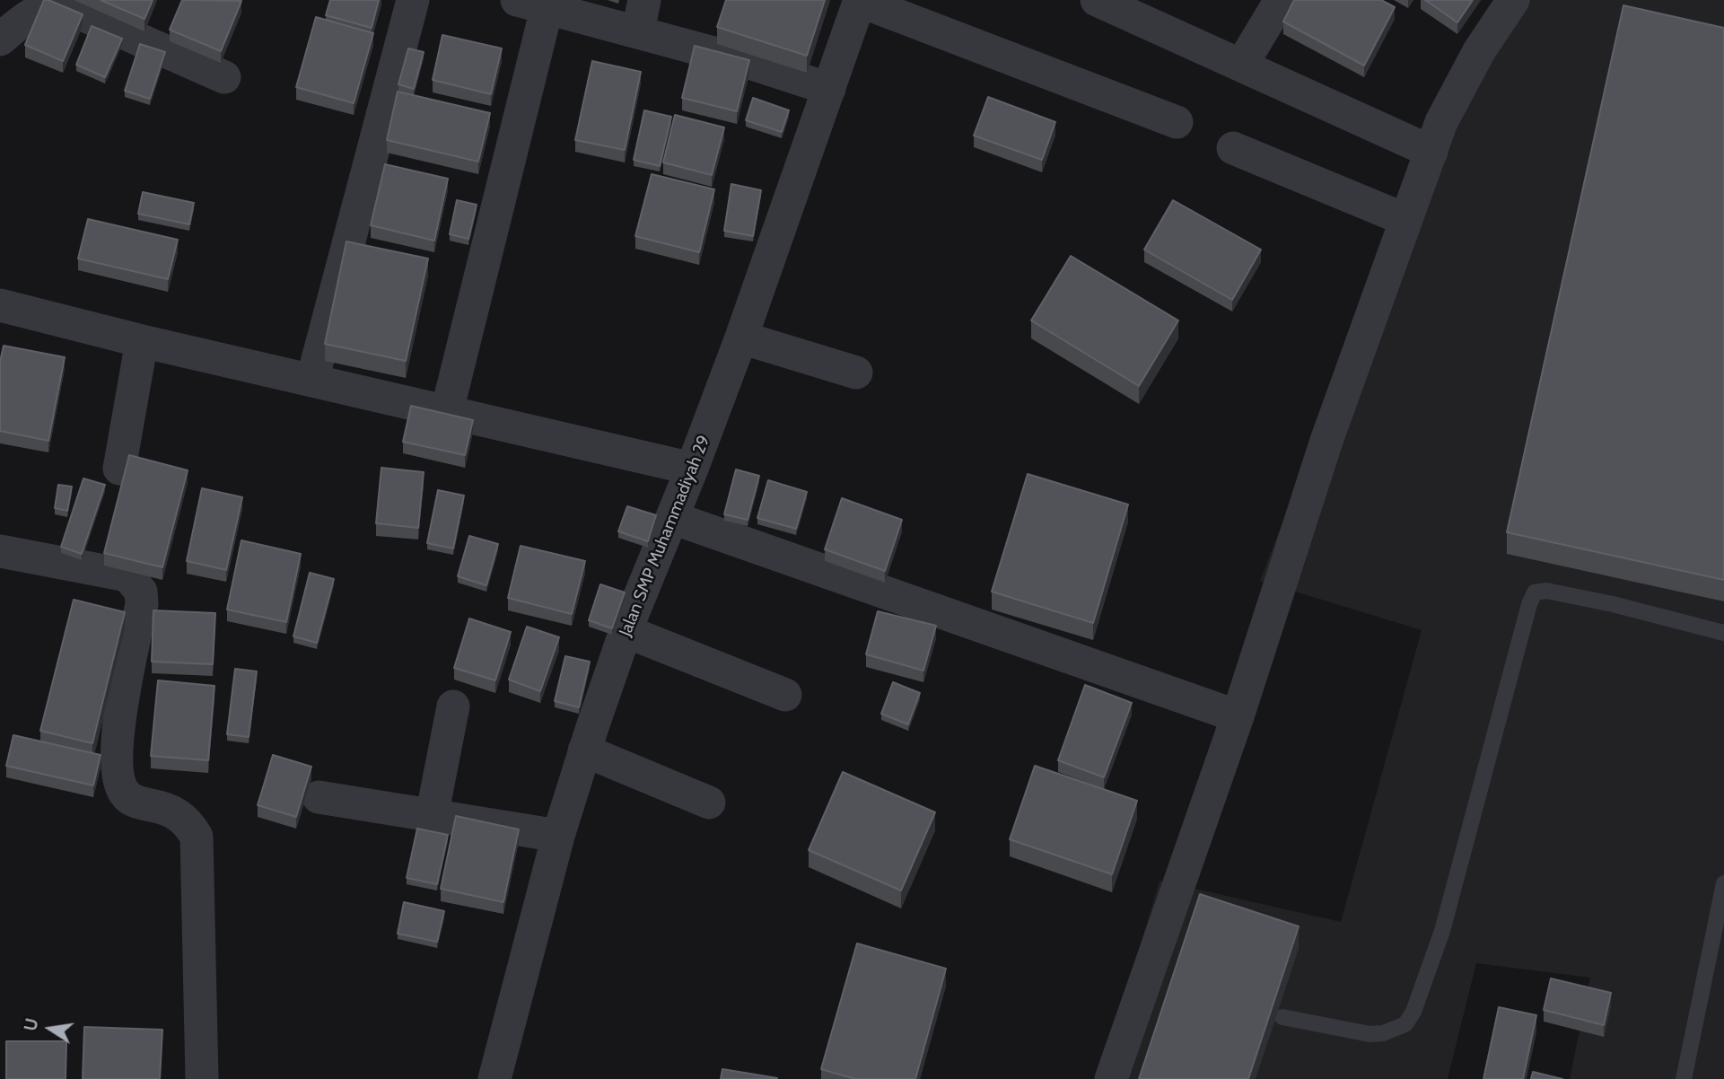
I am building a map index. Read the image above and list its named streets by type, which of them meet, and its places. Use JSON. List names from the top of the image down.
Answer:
{
  "streets": {
    "street": ["Jalan SMP Muhammadiyah 29"]
  },
  "north": "left"
}
